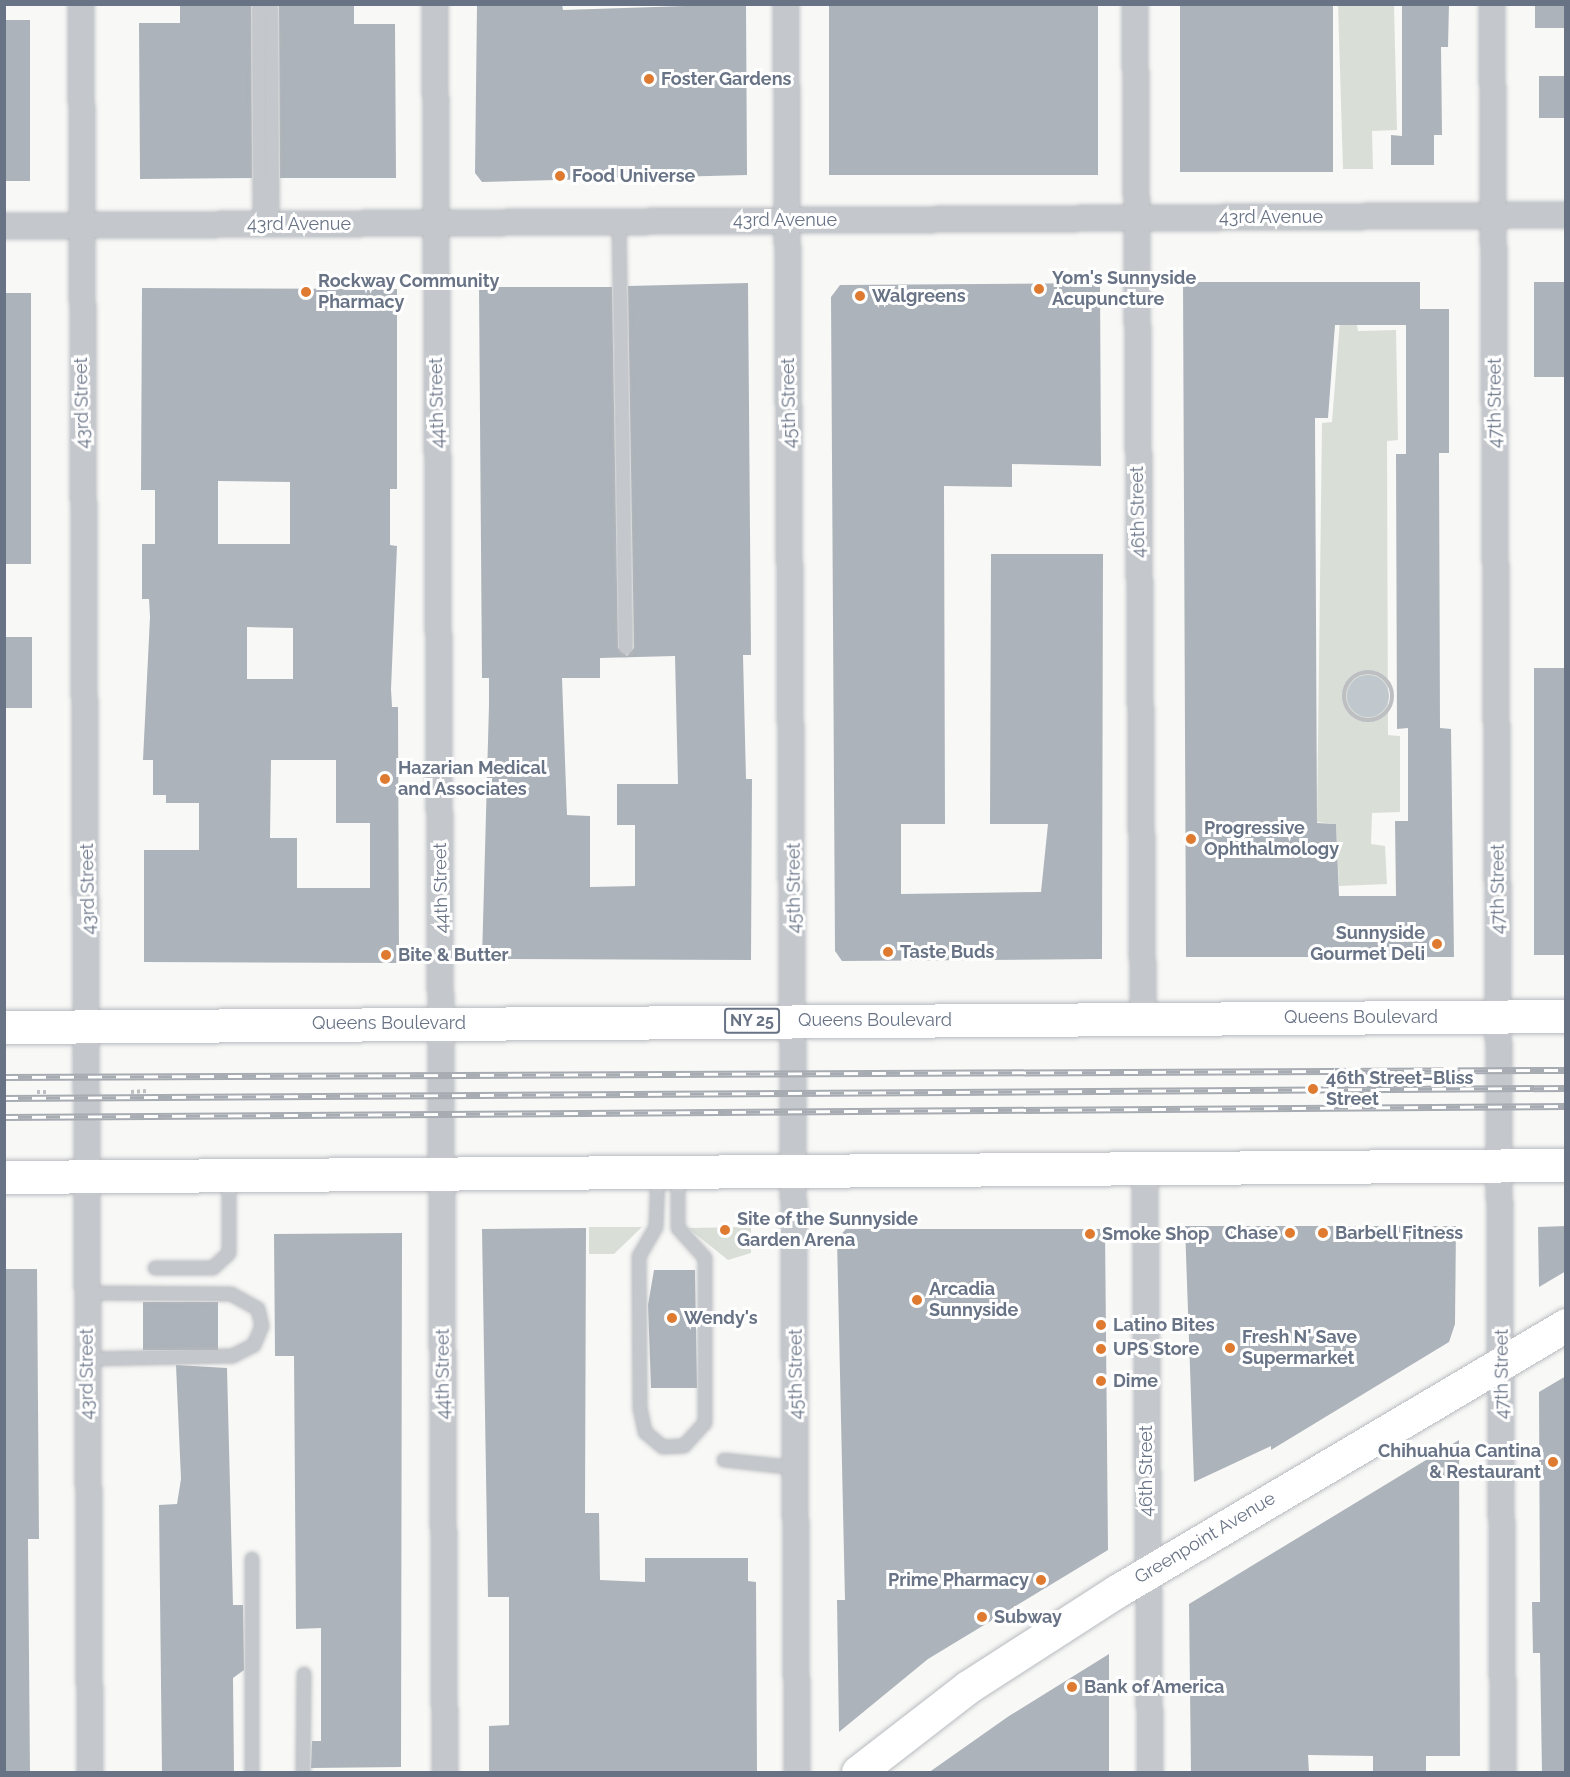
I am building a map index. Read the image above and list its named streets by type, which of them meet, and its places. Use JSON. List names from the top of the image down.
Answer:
{
  "streets": {
    "main road": ["Queens Boulevard", "NY 25", "Greenpoint Avenue"],
    "street": [
      "43rd Avenue",
      "43rd Street",
      "44th Street",
      "45th Street",
      "47th Street",
      "46th Street"
    ]
  },
  "crossings": [
    ["43rd Avenue", "43rd Street"],
    ["43rd Avenue", "44th Street"],
    ["43rd Avenue", "45th Street"],
    ["43rd Avenue", "47th Street"],
    ["43rd Avenue", "46th Street"],
    ["43rd Street", "Queens Boulevard"],
    ["44th Street", "Queens Boulevard"],
    ["45th Street", "Queens Boulevard"],
    ["47th Street", "Queens Boulevard"],
    ["47th Street", "Greenpoint Avenue"],
    ["46th Street", "Queens Boulevard"],
    ["46th Street", "Greenpoint Avenue"]
  ],
  "places": [
    "Foster Gardens",
    "Food Universe",
    "Yom's Sunnyside Acupuncture",
    "Rockway Community Pharmacy",
    "Walgreens",
    "Hazarian Medical and Associates",
    "Progressive Ophthalmology",
    "Sunnyside Gourmet Deli",
    "Taste Buds",
    "Bite & Butter",
    "46th Street–Bliss Street",
    "Site of the Sunnyside Garden Arena",
    "Chase",
    "Barbell Fitness",
    "Smoke Shop",
    "Arcadia Sunnyside",
    "Wendy's",
    "Latino Bites",
    "Fresh N' Save Supermarket",
    "UPS Store",
    "Dime",
    "Chihuahua Cantina & Restaurant",
    "Prime Pharmacy",
    "Subway",
    "Bank of America"
  ]
}
